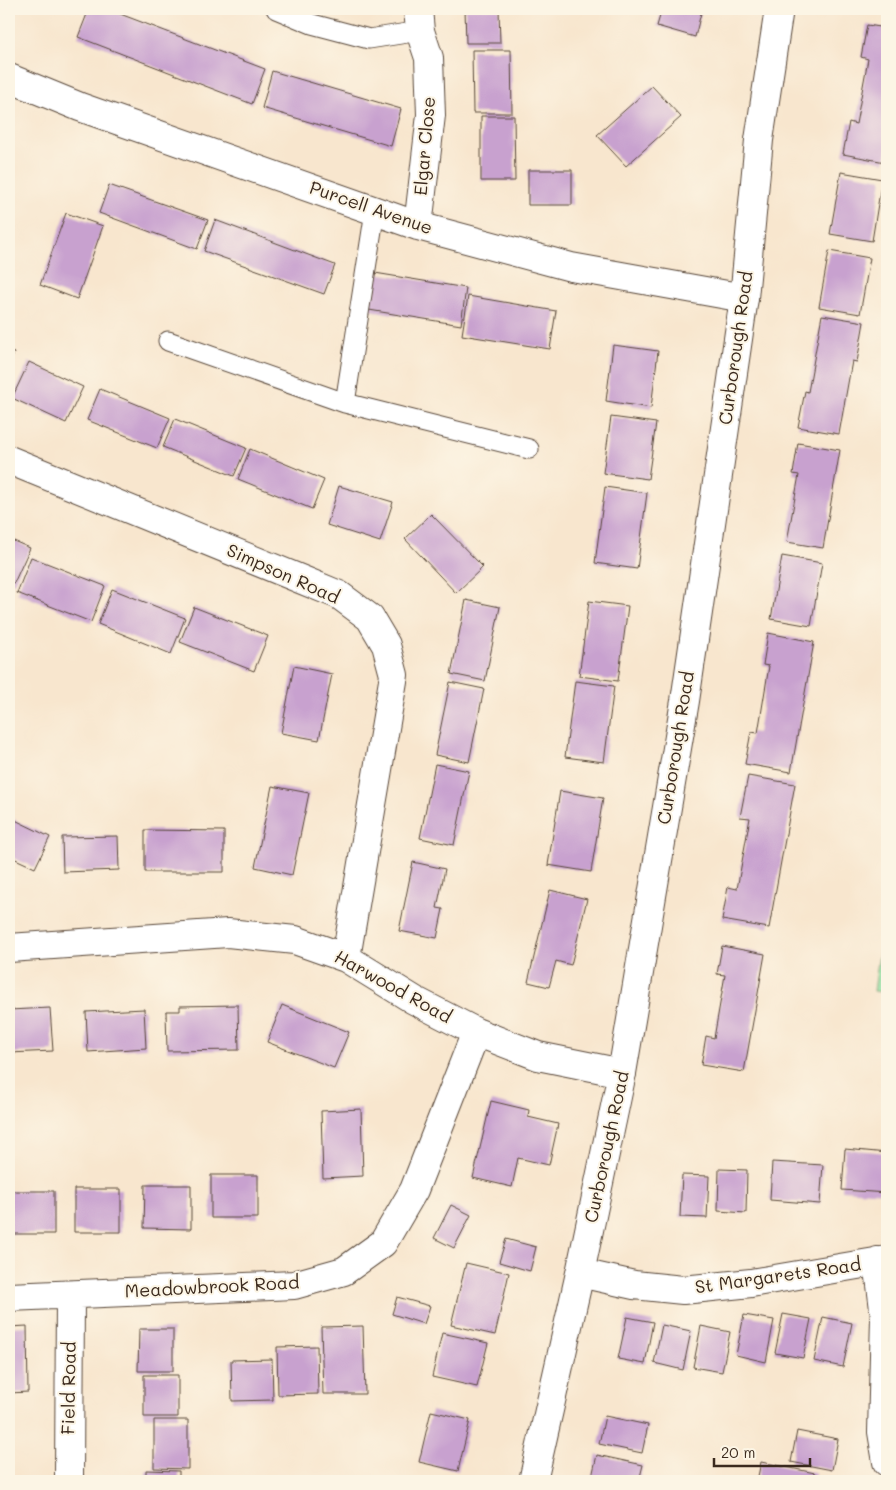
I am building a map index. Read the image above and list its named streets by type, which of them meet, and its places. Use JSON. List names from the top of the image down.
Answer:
{
  "streets": {
    "street": [
      "Elgar Close",
      "Purcell Avenue",
      "Curborough Road",
      "Simpson Road",
      "Harwood Road",
      "St Margarets Road",
      "Meadowbrook Road",
      "Field Road"
    ]
  },
  "crossings": [
    ["Elgar Close", "Purcell Avenue"],
    ["Purcell Avenue", "Curborough Road"],
    ["Curborough Road", "Harwood Road"],
    ["Curborough Road", "St Margarets Road"],
    ["Simpson Road", "Harwood Road"],
    ["Harwood Road", "Meadowbrook Road"],
    ["Meadowbrook Road", "Field Road"]
  ],
  "scale_bar": "20 m"
}
